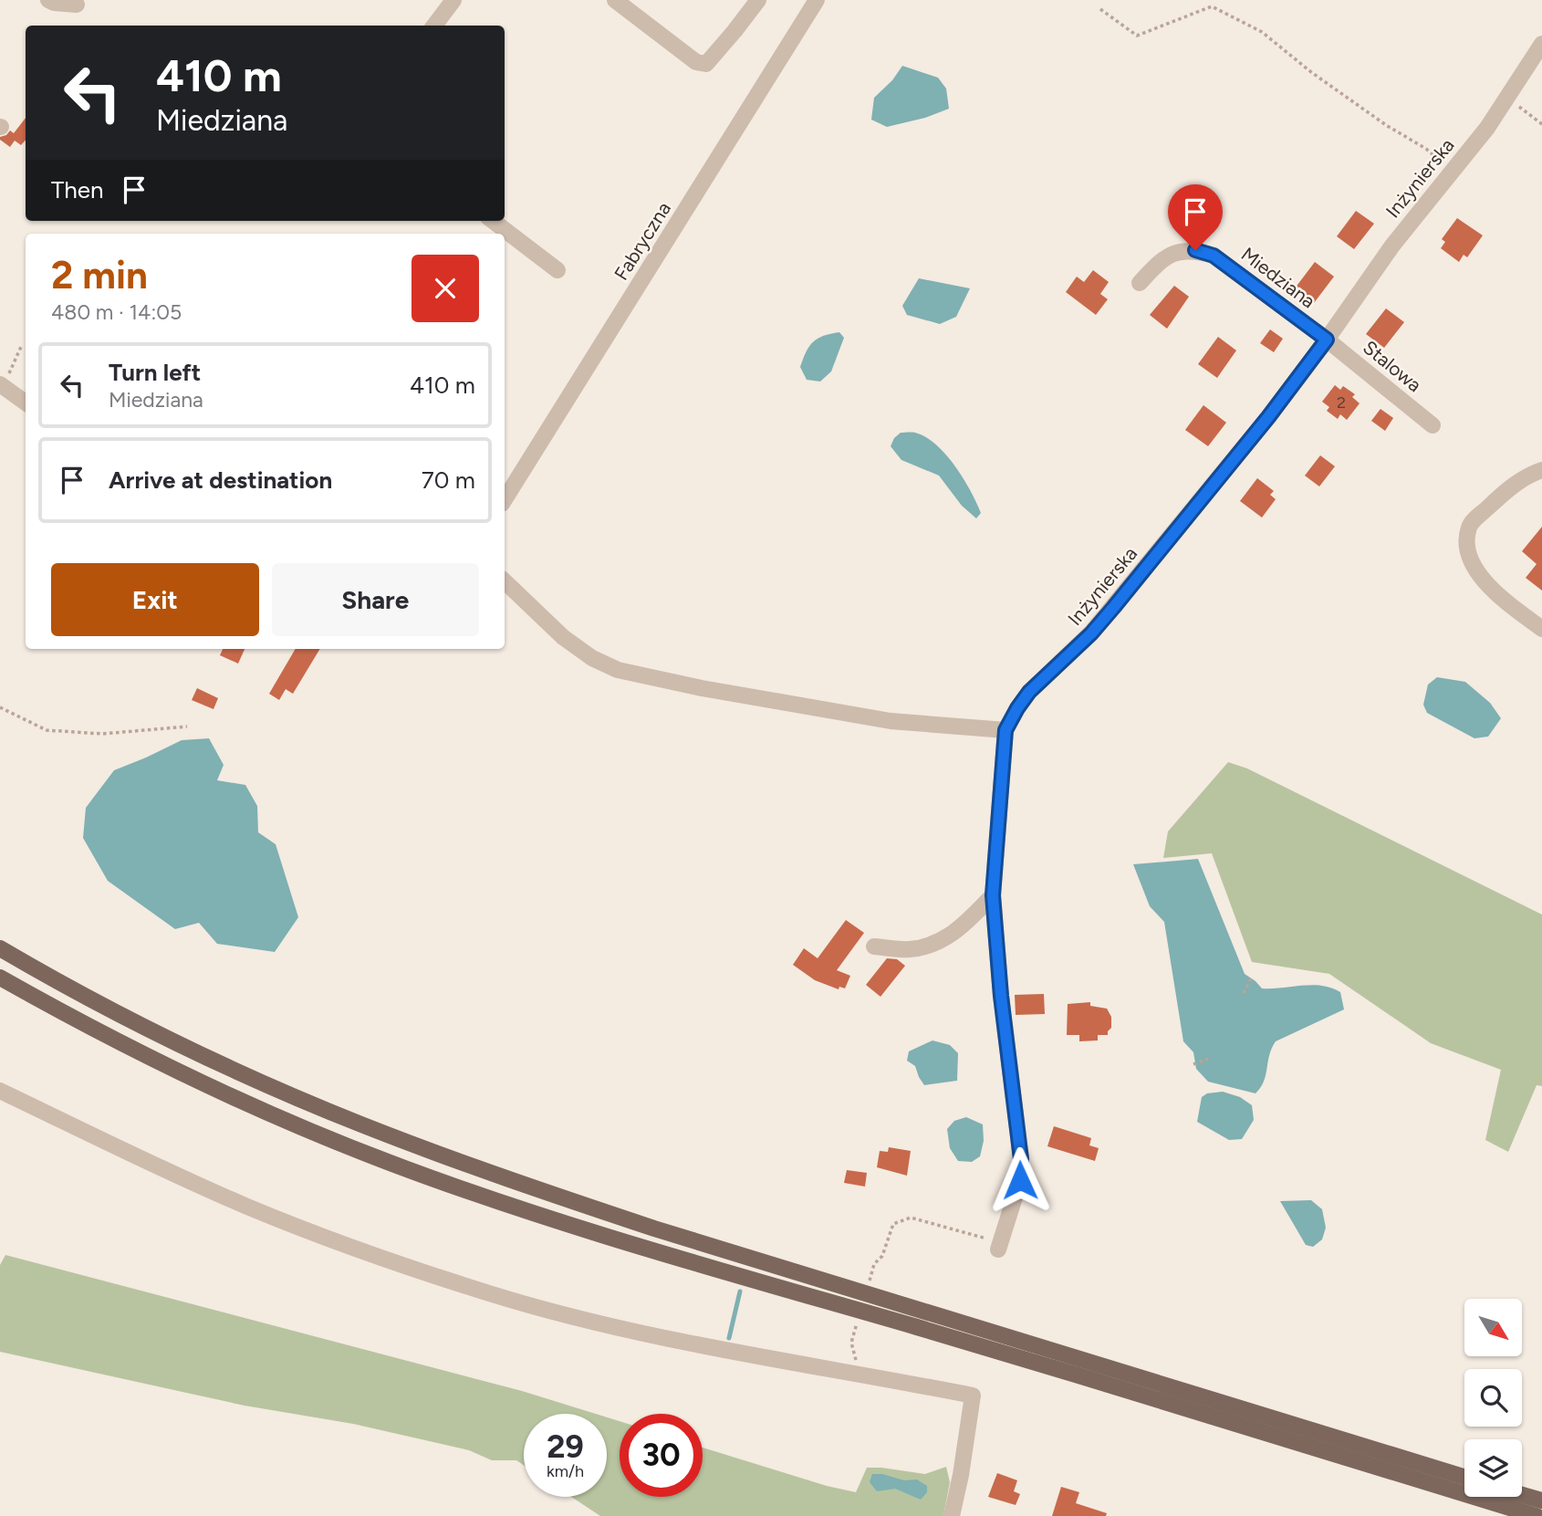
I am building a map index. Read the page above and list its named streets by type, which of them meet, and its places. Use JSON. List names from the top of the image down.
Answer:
{
  "streets": {
    "street": [
      "Inżynierska",
      "Fabryczna",
      "Miedziana",
      "Stalowa"
    ]
  },
  "crossings": [
    ["Inżynierska", "Miedziana"],
    ["Inżynierska", "Stalowa"],
    ["Miedziana", "Stalowa"]
  ],
  "house_numbers": ["2"],
  "north": "bottom right",
  "page": {
    "turn": ["410 m", "Miedziana"],
    "then": "Then",
    "heading": ["2 min", "480 m · 14:05"],
    "list": [
      {
        "name": "Turn left",
        "note": "Miedziana",
        "value": "410 m"
      },
      {
        "name": "Arrive at destination",
        "value": "70 m"
      }
    ],
    "buttons": ["Exit", "Share"],
    "speed": "29 km/h",
    "limit": "30"
  }
}
